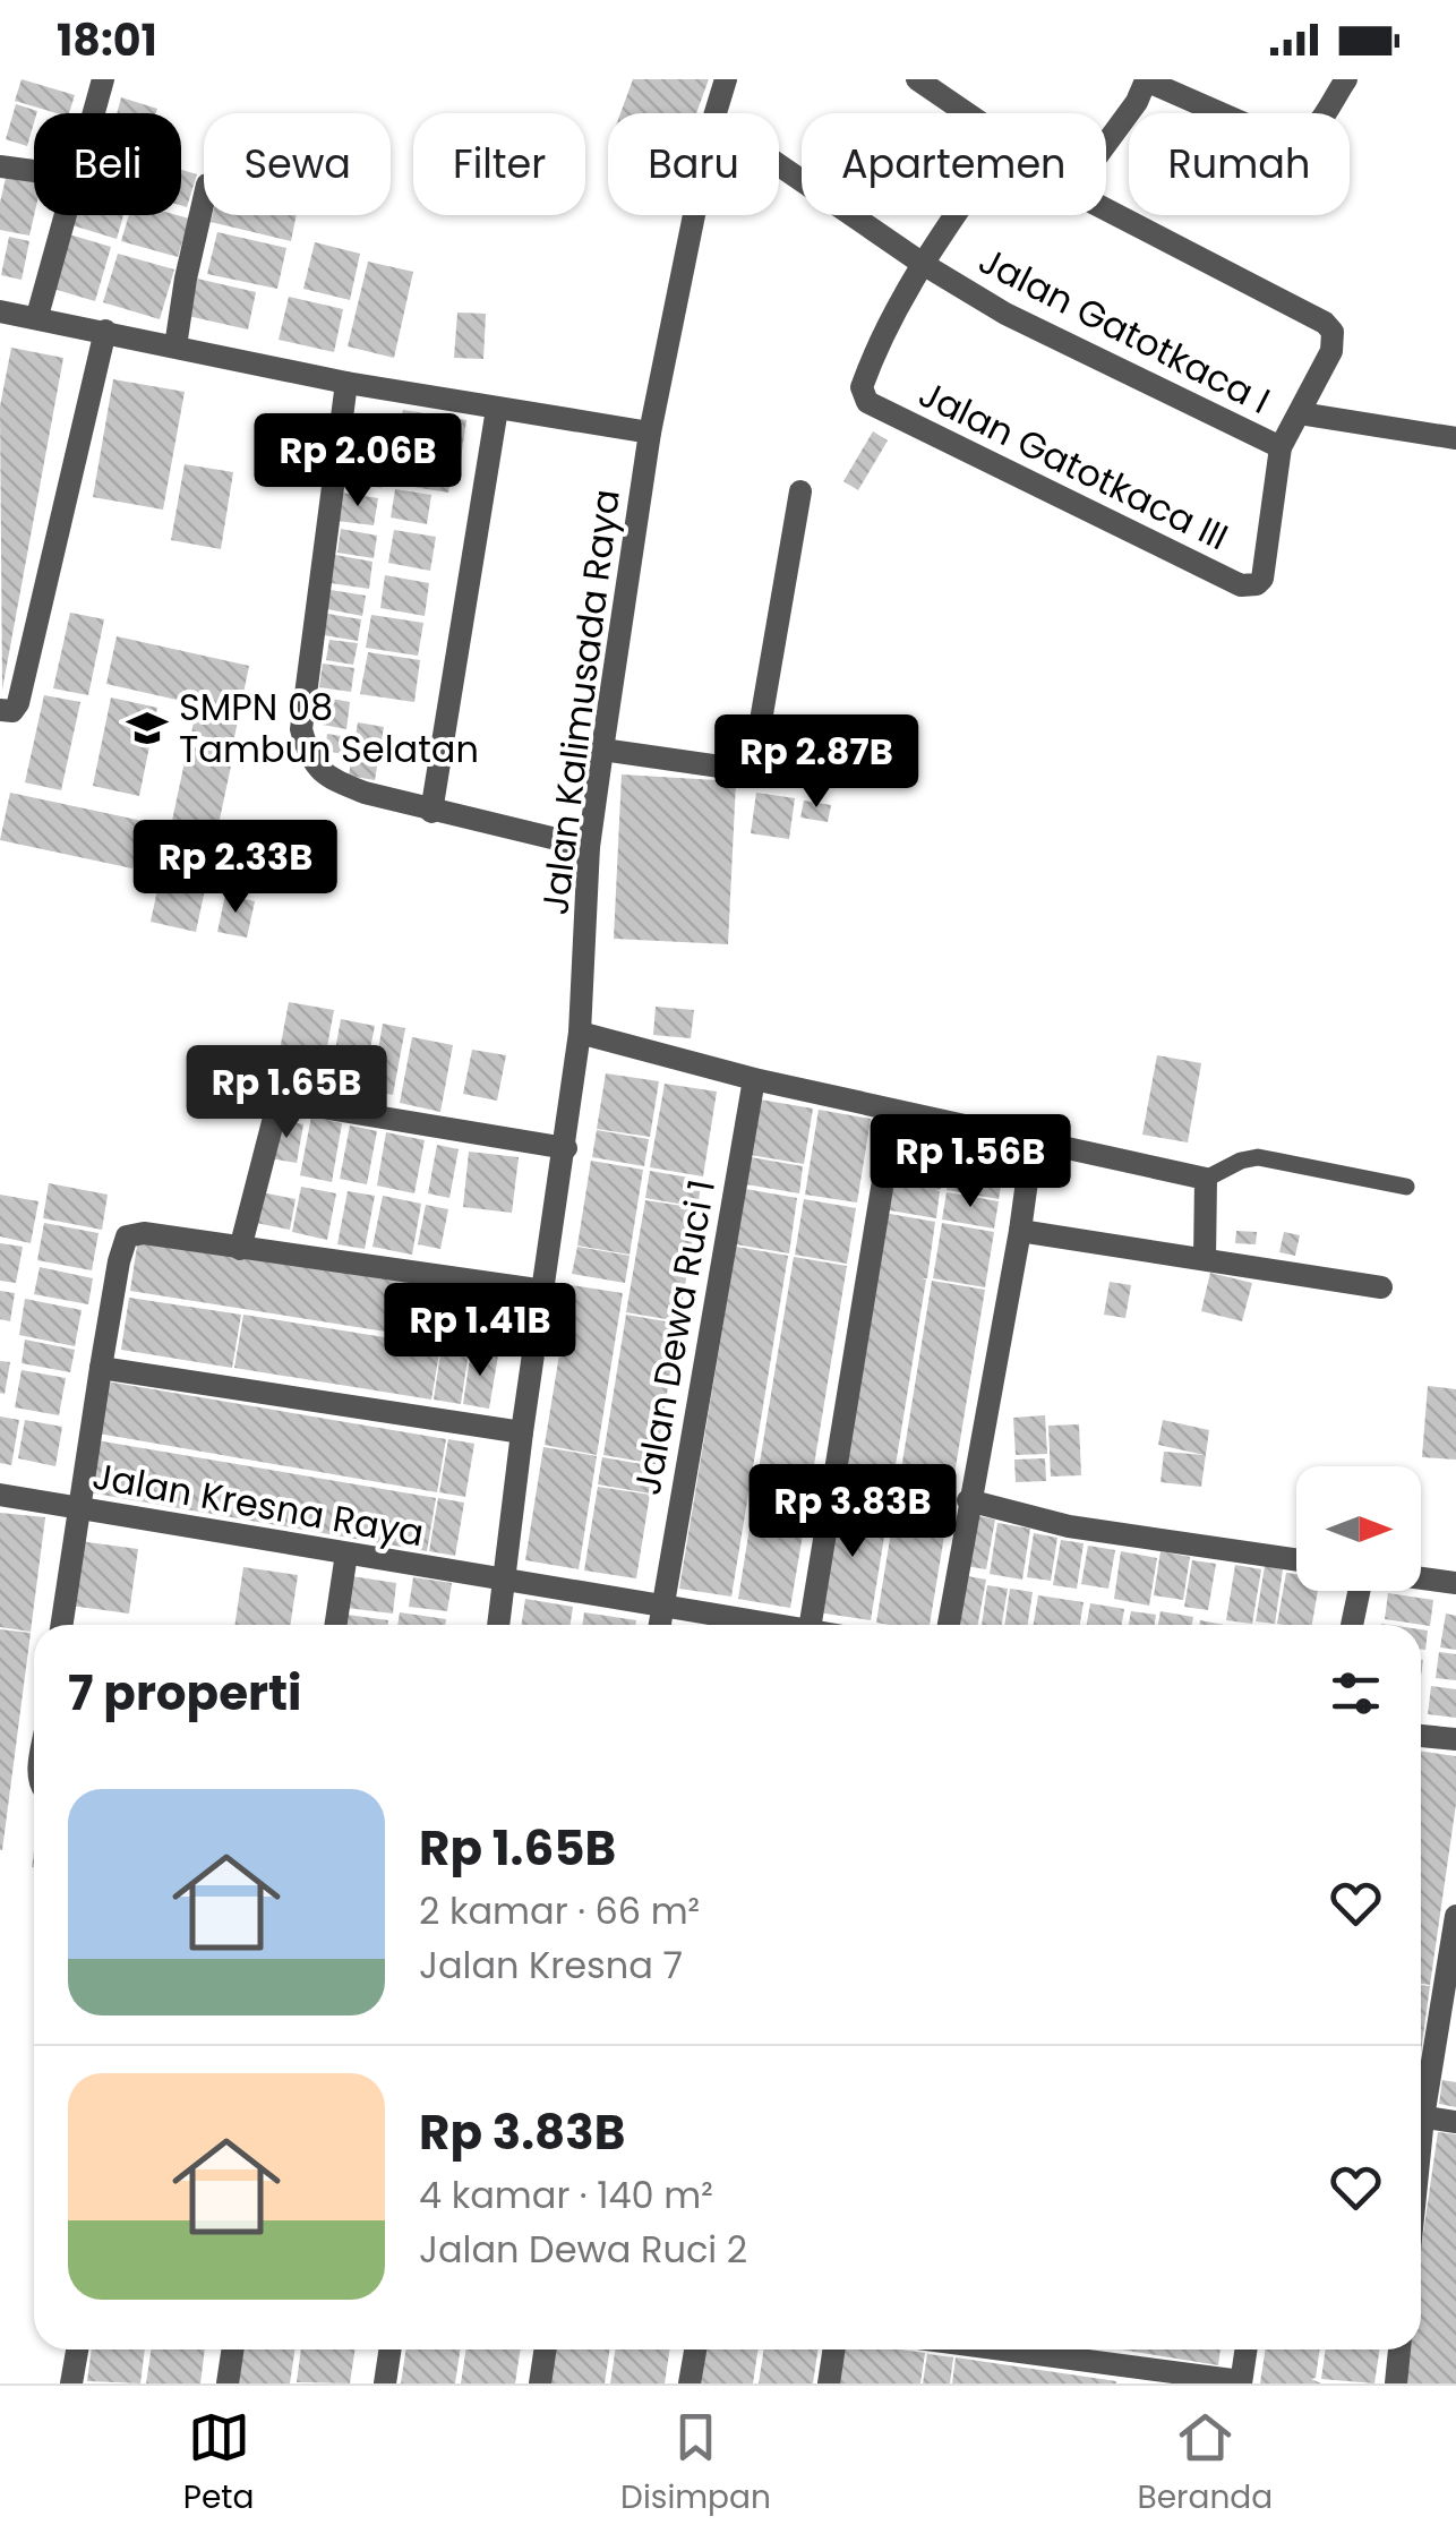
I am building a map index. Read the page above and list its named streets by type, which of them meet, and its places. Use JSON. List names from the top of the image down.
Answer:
{
  "streets": {
    "street": [
      "Jalan Gatotkaca I",
      "Jalan Gatotkaca III",
      "Jalan Kalimusada Raya",
      "Jalan Dewa Ruci 1",
      "Jalan Kresna Raya"
    ]
  },
  "crossings": [
    ["Jalan Gatotkaca I", "Jalan Gatotkaca III"],
    ["Jalan Kalimusada Raya", "Jalan Kresna Raya"],
    ["Jalan Dewa Ruci 1", "Jalan Kresna Raya"]
  ],
  "places": {
    "school or university": ["SMPN 08 Tambun Selatan"]
  },
  "north": "right",
  "page": {
    "status": "18:01",
    "chip": [
      "Beli",
      "Sewa",
      "Filter",
      "Baru",
      "Apartemen",
      "Rumah"
    ],
    "price": [
      "Rp 2.06B",
      "Rp 2.87B",
      "Rp 2.33B",
      "Rp 1.65B",
      "Rp 1.56B",
      "Rp 1.41B",
      "Rp 3.83B"
    ],
    "heading": "7 properti",
    "list": [
      {
        "name": "Rp 1.65B",
        "note": "2 kamar · 66 m² · Jalan Kresna 7"
      },
      {
        "name": "Rp 3.83B",
        "note": "4 kamar · 140 m² · Jalan Dewa Ruci 2"
      }
    ],
    "tabs": ["Peta", "Disimpan", "Beranda"]
  }
}
